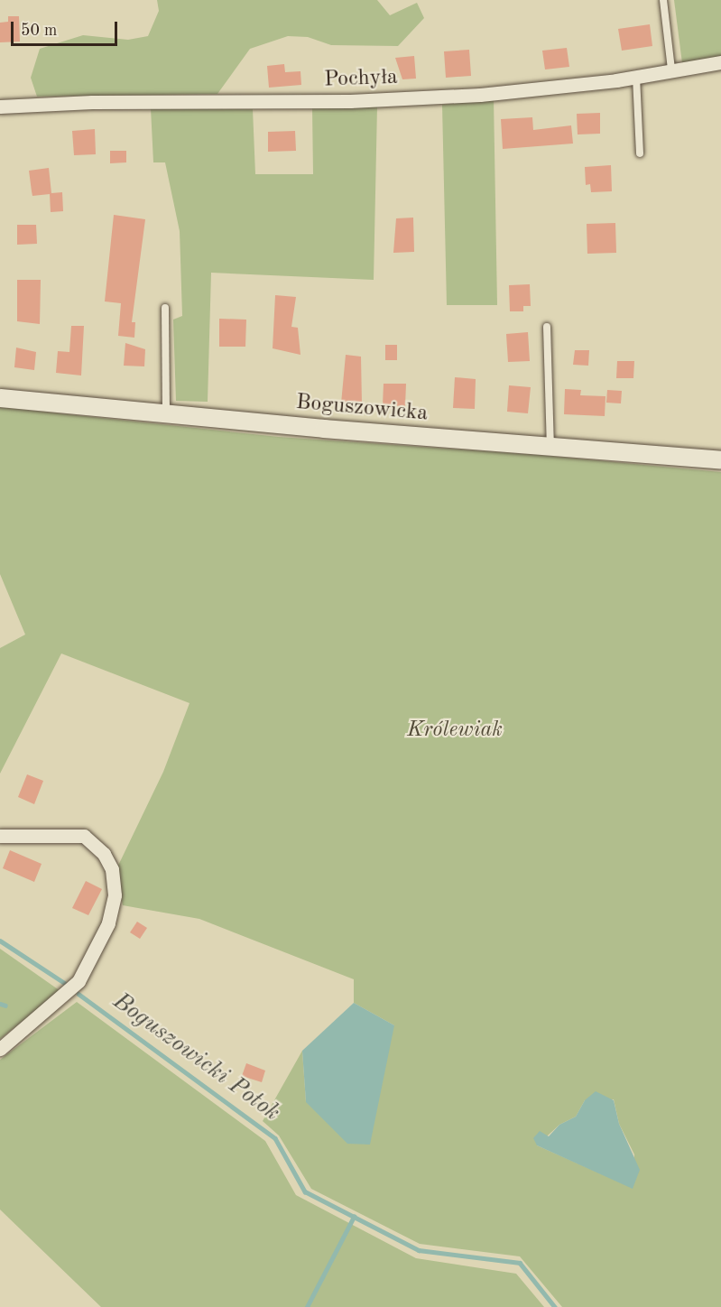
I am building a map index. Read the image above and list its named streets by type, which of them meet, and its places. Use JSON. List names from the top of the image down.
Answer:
{
  "streets": {
    "street": ["Pochyła", "Boguszowicka"]
  },
  "water": ["Boguszowicki Potok"],
  "parks": ["Królewiak"],
  "scale_bar": "50 m"
}
